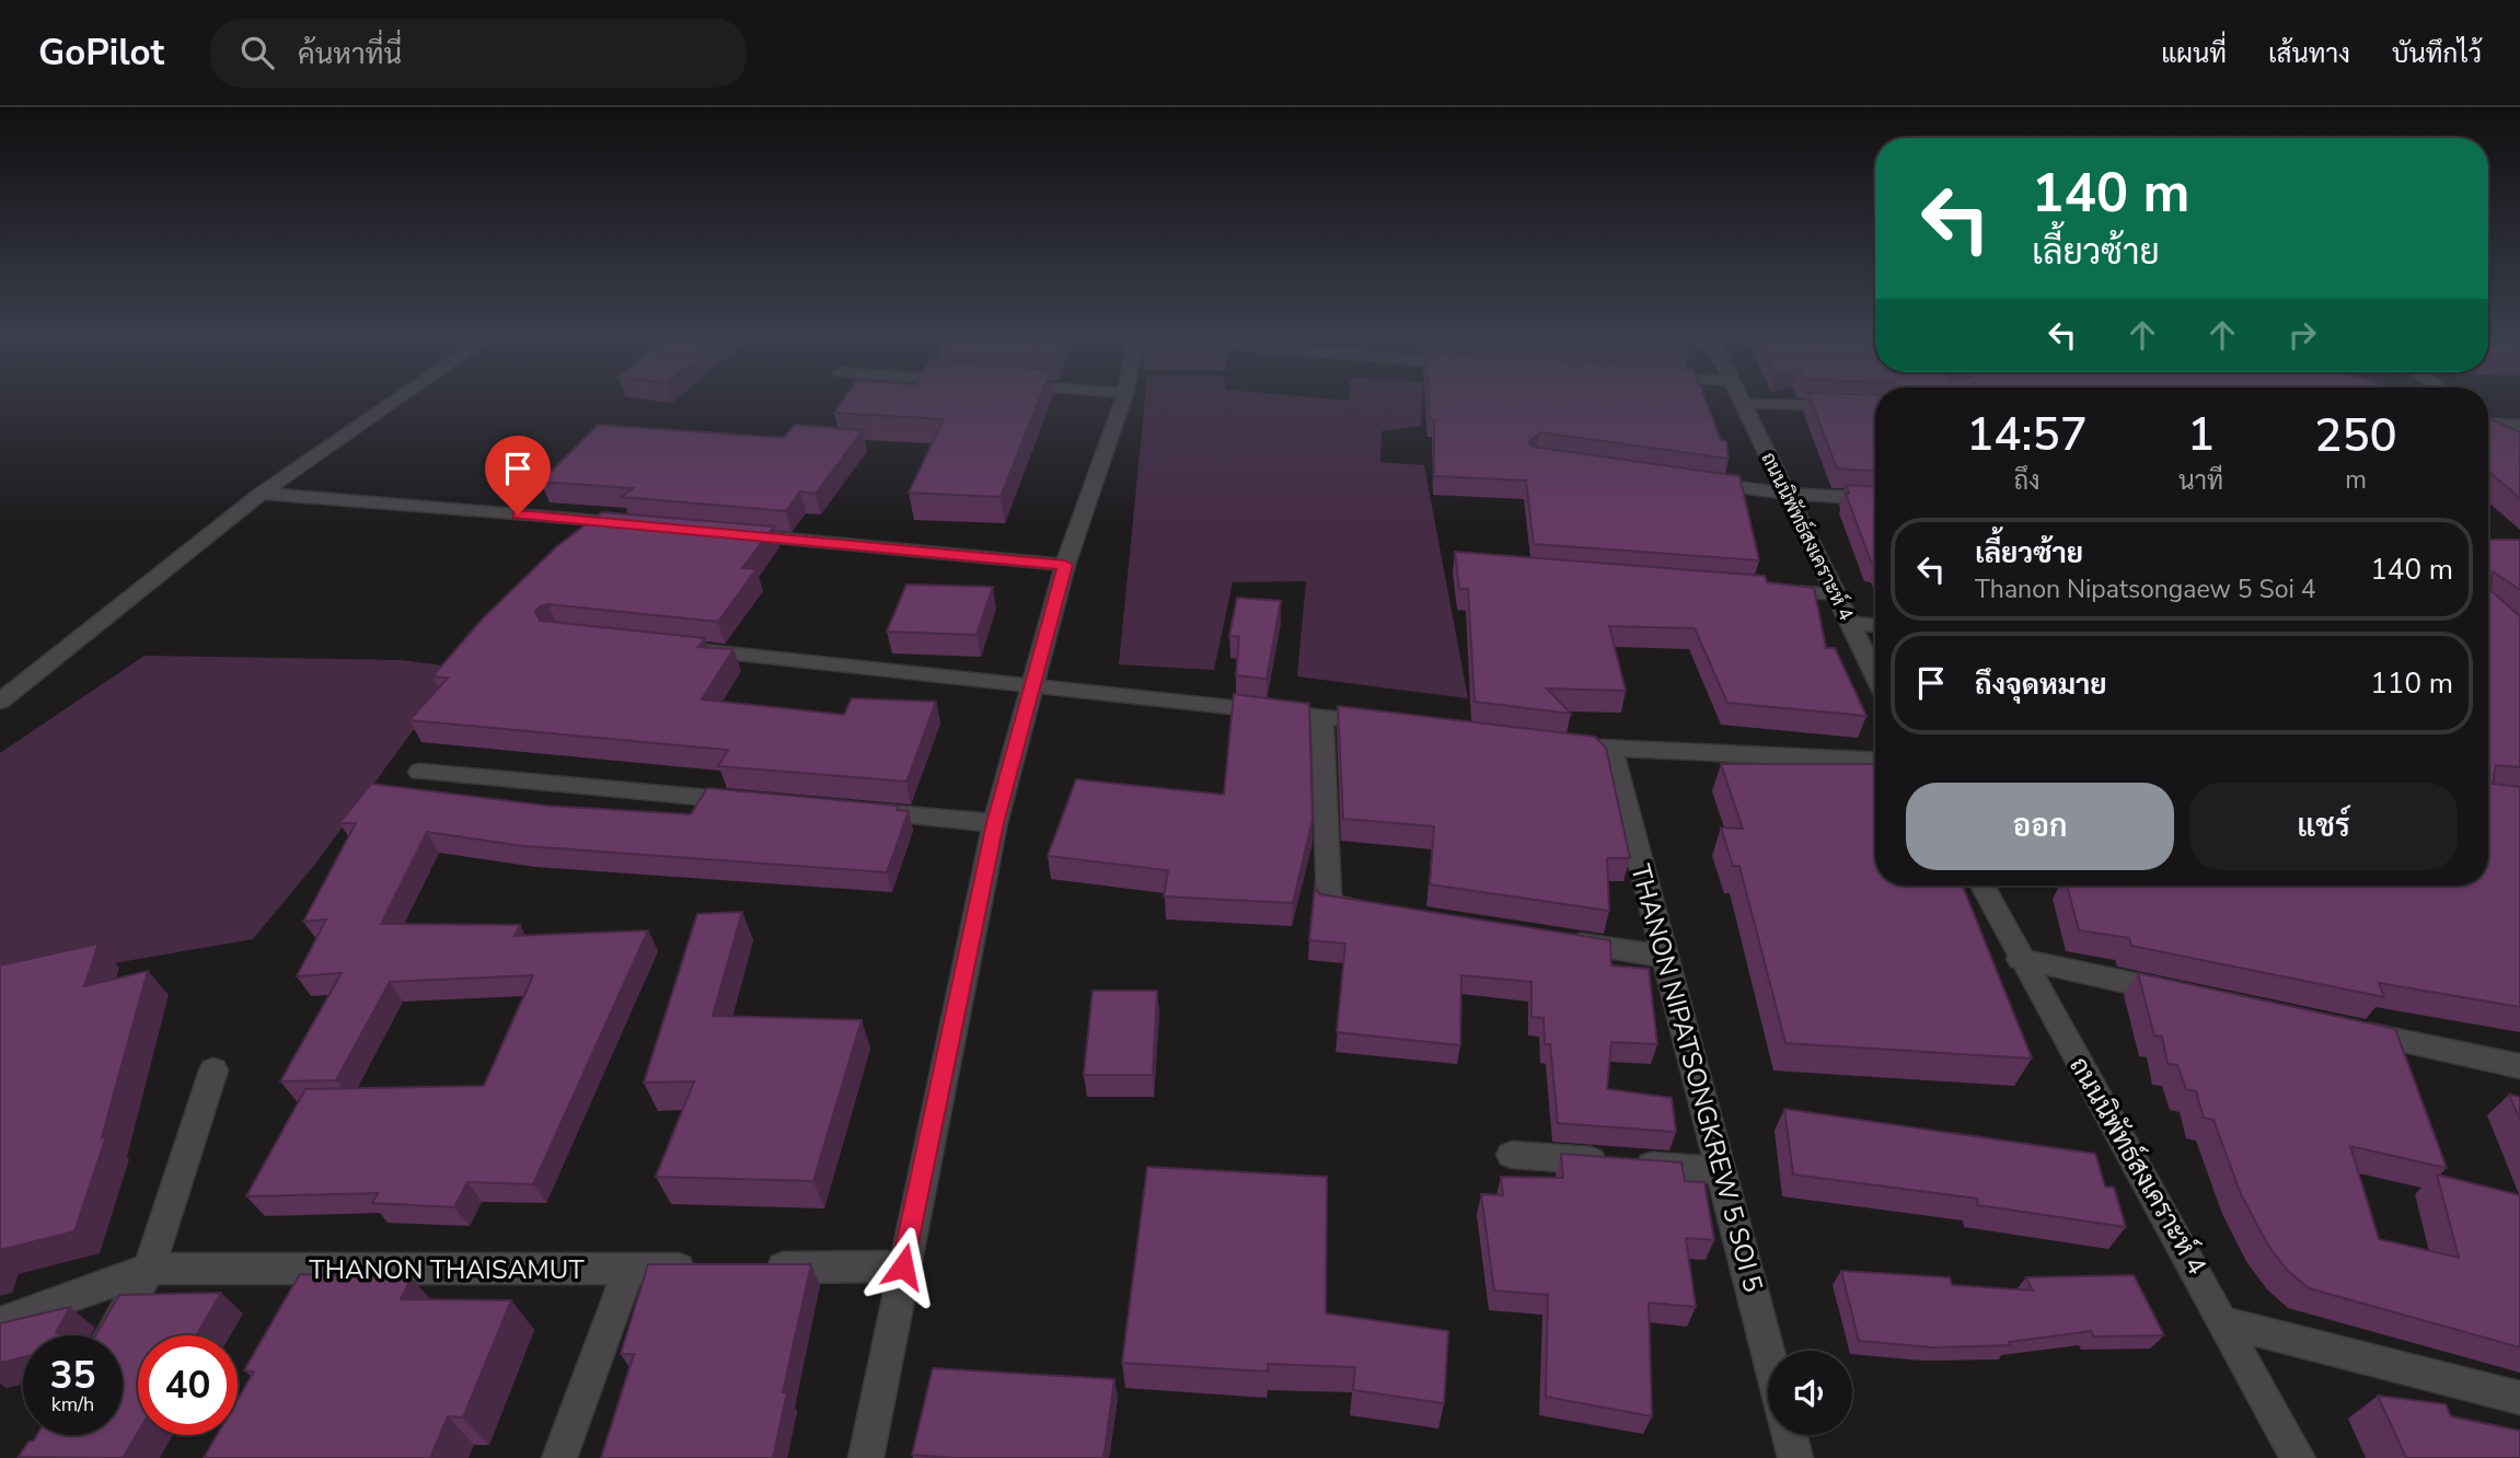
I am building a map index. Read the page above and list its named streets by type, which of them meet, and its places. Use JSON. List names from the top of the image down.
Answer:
{
  "streets": {
    "street": ["ถนนนิพัทธ์สงเคราะห์ 4", "THANON NIPATSONGKREW 5 SOI 5", "THANON THAISAMUT"]
  },
  "page": {
    "header": "GoPilot",
    "search": "ค้นหาที่นี่",
    "nav": ["แผนที่", "เส้นทาง", "บันทึกไว้"],
    "turn": ["140 m", "เลี้ยวซ้าย"],
    "eta": [
      "14:57",
      "ถึง",
      "1",
      "นาที",
      "250",
      "m"
    ],
    "list": [
      {
        "name": "เลี้ยวซ้าย",
        "note": "Thanon Nipatsongaew 5 Soi 4",
        "value": "140 m"
      },
      {
        "name": "ถึงจุดหมาย",
        "value": "110 m"
      }
    ],
    "buttons": ["ออก", "แชร์"],
    "speed": "35 km/h",
    "limit": "40"
  }
}
